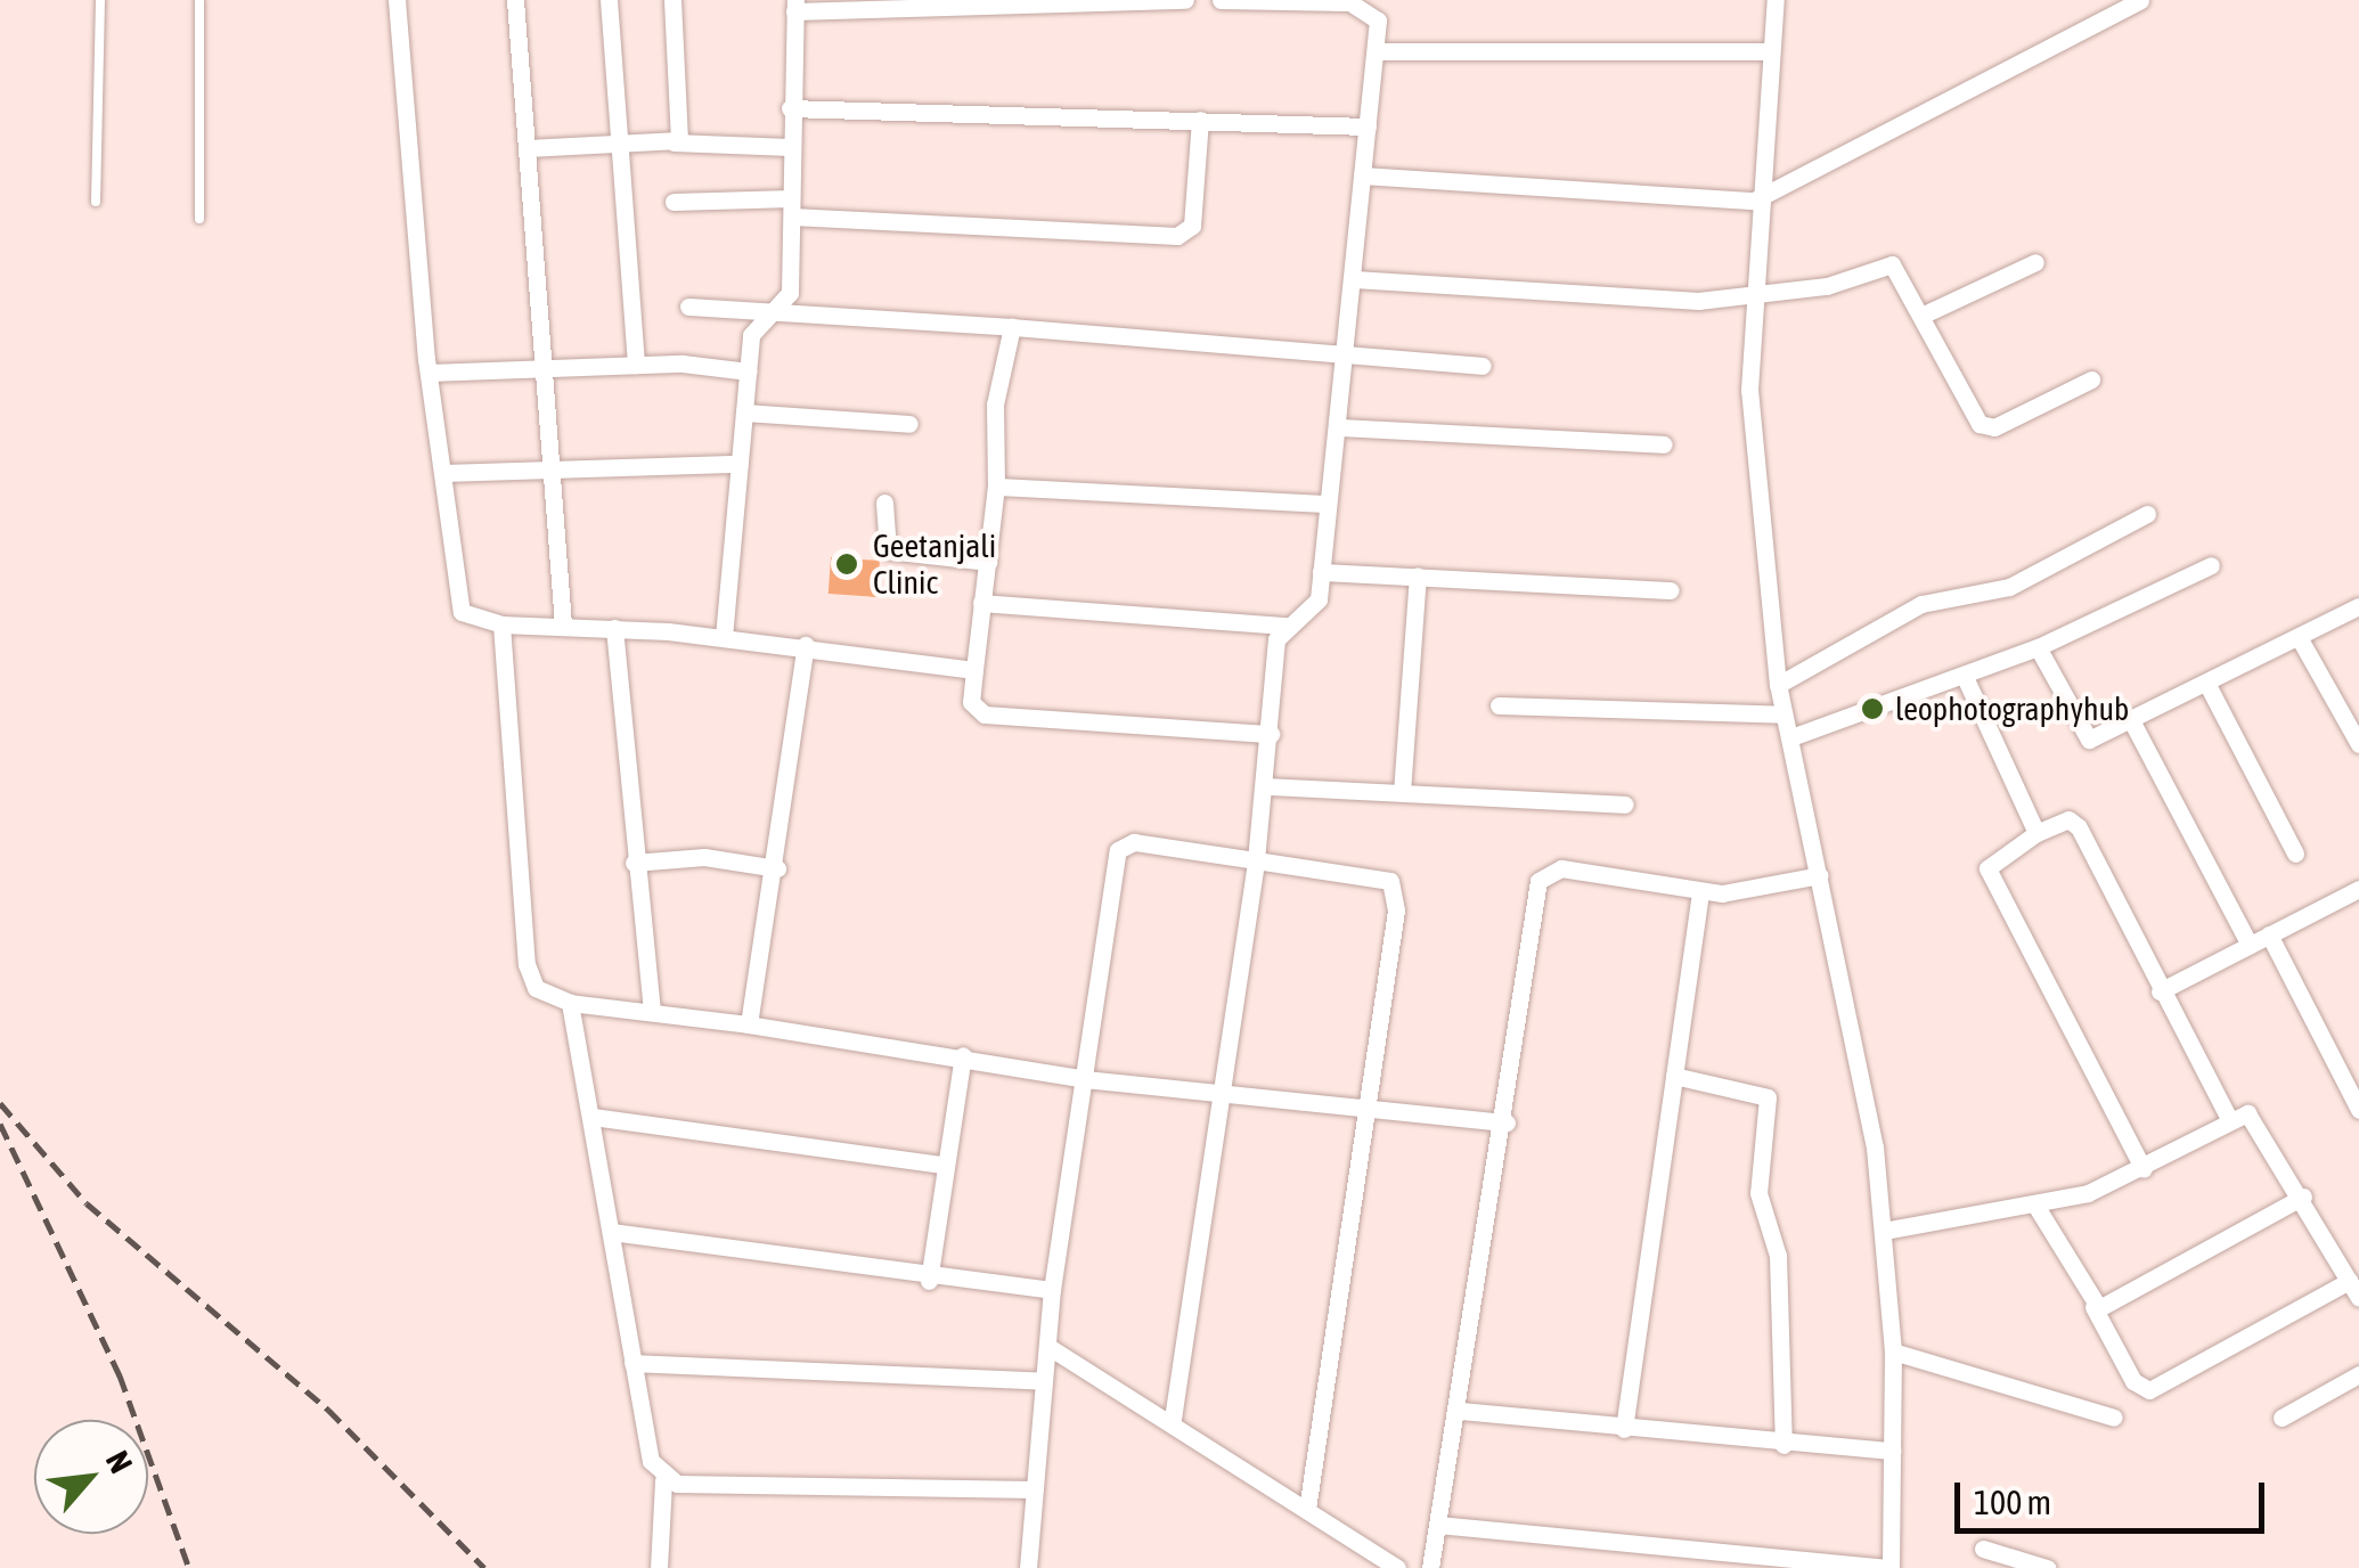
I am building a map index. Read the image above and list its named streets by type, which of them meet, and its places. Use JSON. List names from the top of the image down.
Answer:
{
  "places": ["Geetanjali Clinic", "leophotographyhub"],
  "scale_bar": "100 m",
  "north": "top right"
}
